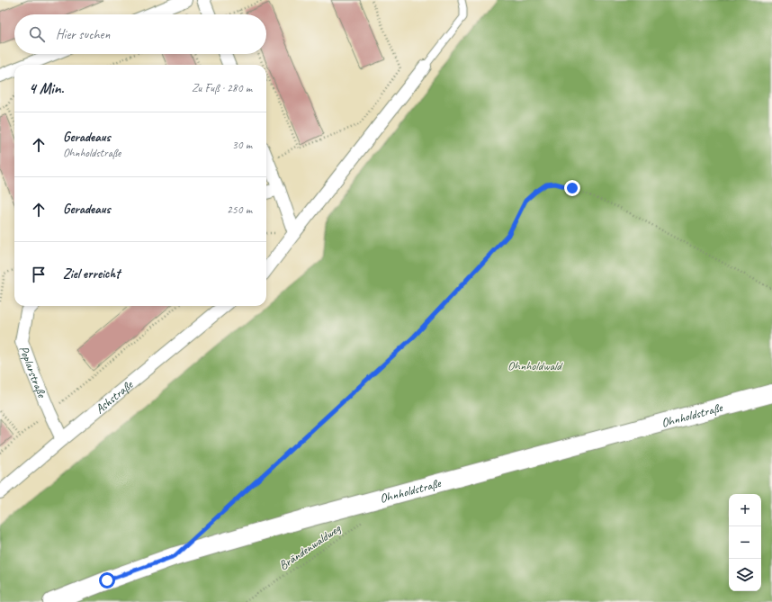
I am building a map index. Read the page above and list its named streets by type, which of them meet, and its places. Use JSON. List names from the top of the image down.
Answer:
{
  "streets": {
    "main road": ["Ohnholdstraße"],
    "street": ["Poplarstraße", "Ashstraße"],
    "path": ["Brändenwaldweg"]
  },
  "crossings": [
    ["Poplarstraße", "Ashstraße"],
    ["Ohnholdstraße", "Brändenwaldweg"]
  ],
  "parks": ["Ohnholdwald"],
  "page": {
    "search": "Hier suchen",
    "heading": ["4 Min.", "Zu Fuß · 280 m"],
    "list": [
      ["Geradeaus", "Ohnholdstraße", "30 m"],
      ["Geradeaus", "250 m"],
      "Ziel erreicht"
    ],
    "map_buttons": ["+", "−"]
  }
}
